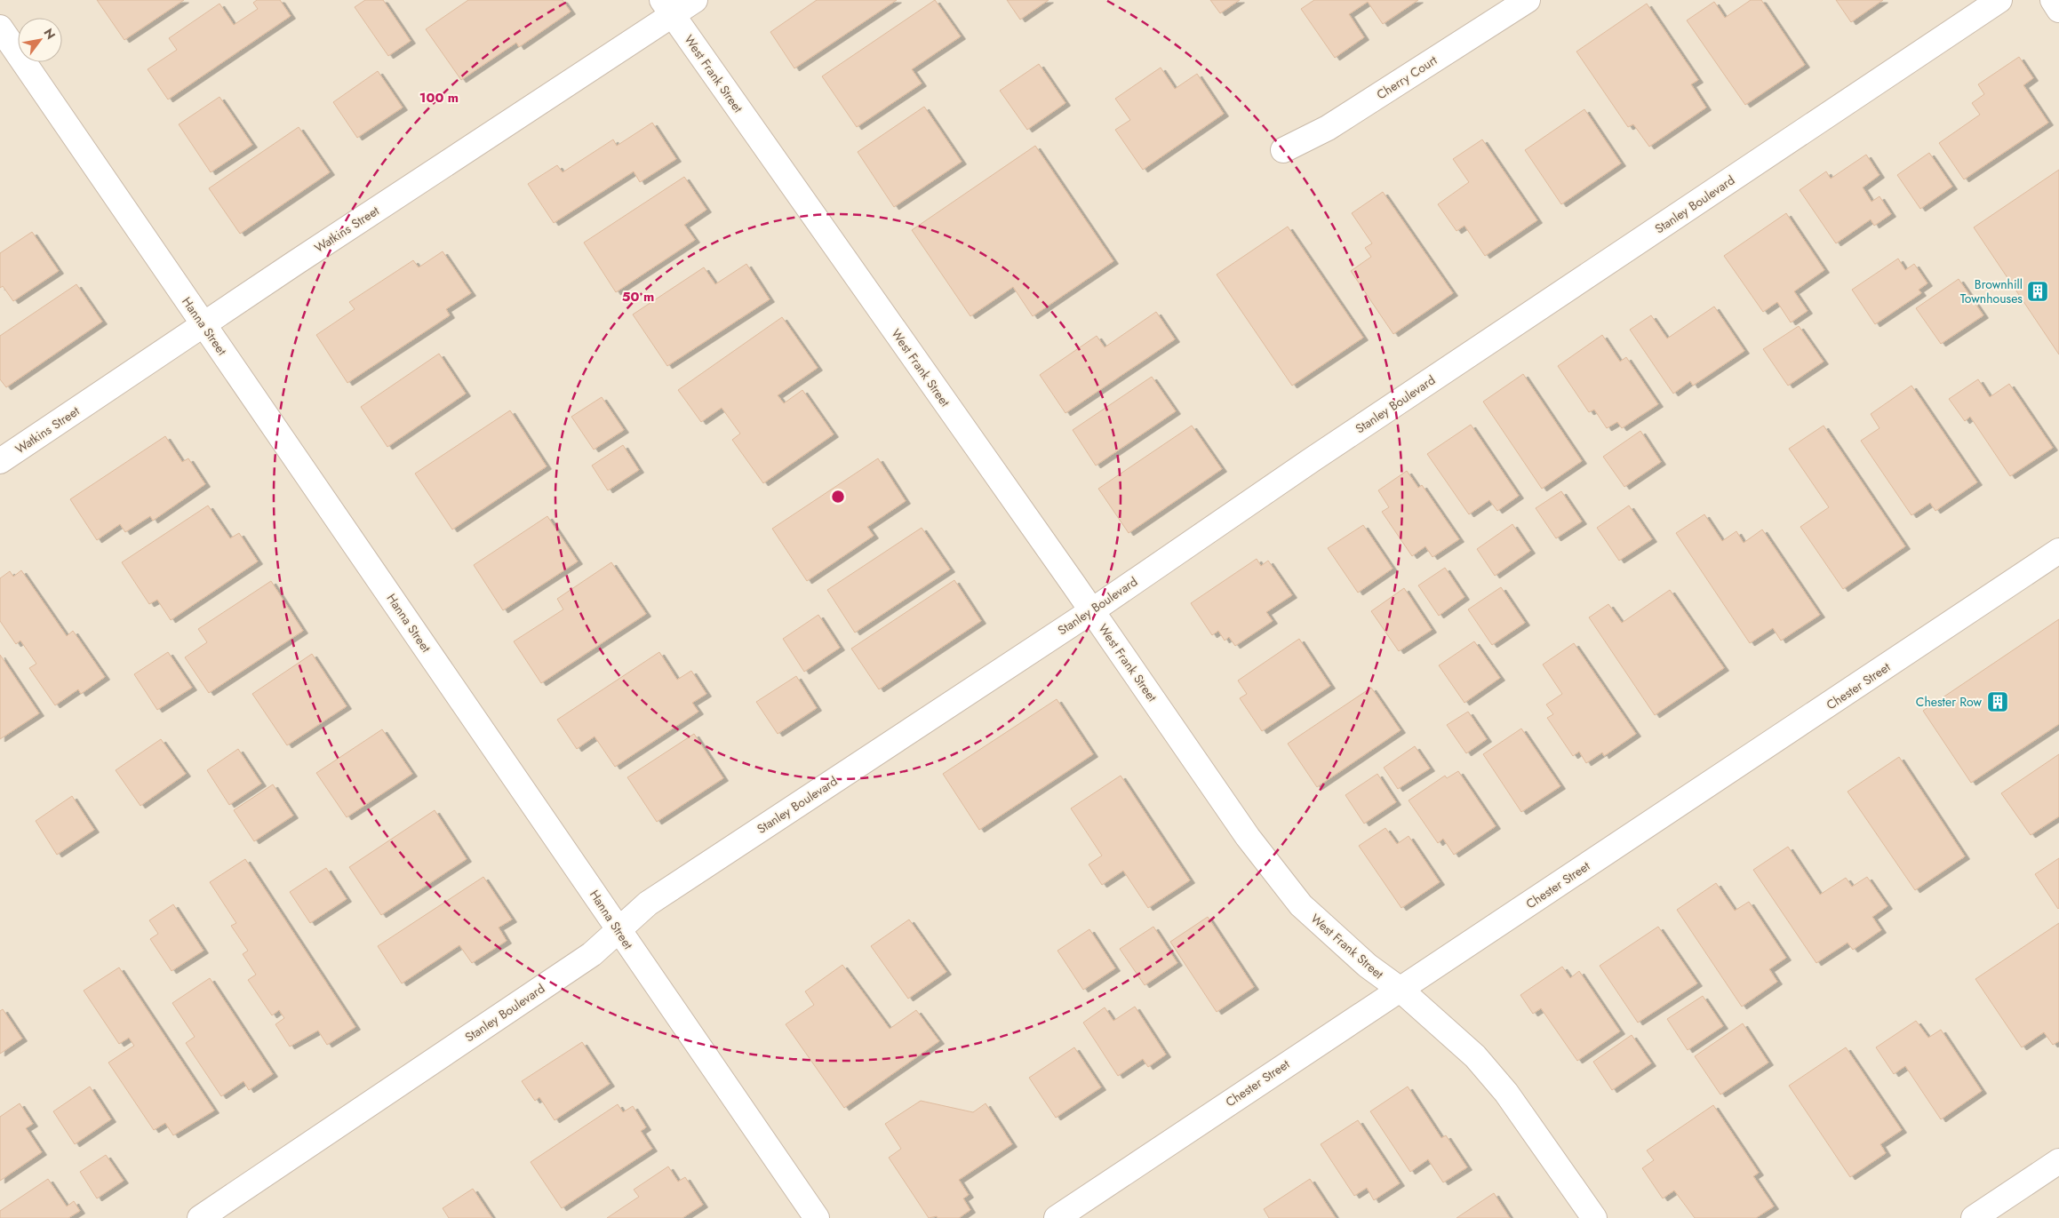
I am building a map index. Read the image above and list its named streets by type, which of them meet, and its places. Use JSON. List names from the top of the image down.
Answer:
{
  "streets": {
    "street": [
      "West Frank Street",
      "Cherry Court",
      "Stanley Boulevard",
      "Watkins Street",
      "Hanna Street",
      "Chester Street"
    ]
  },
  "crossings": [
    ["West Frank Street", "Stanley Boulevard"],
    ["West Frank Street", "Watkins Street"],
    ["West Frank Street", "Chester Street"],
    ["Stanley Boulevard", "Hanna Street"],
    ["Watkins Street", "Hanna Street"]
  ],
  "places": {
    "building": ["Brownhill Townhouses", "Chester Row"]
  },
  "north": "top right",
  "rings": ["100 m", "50 m"]
}
